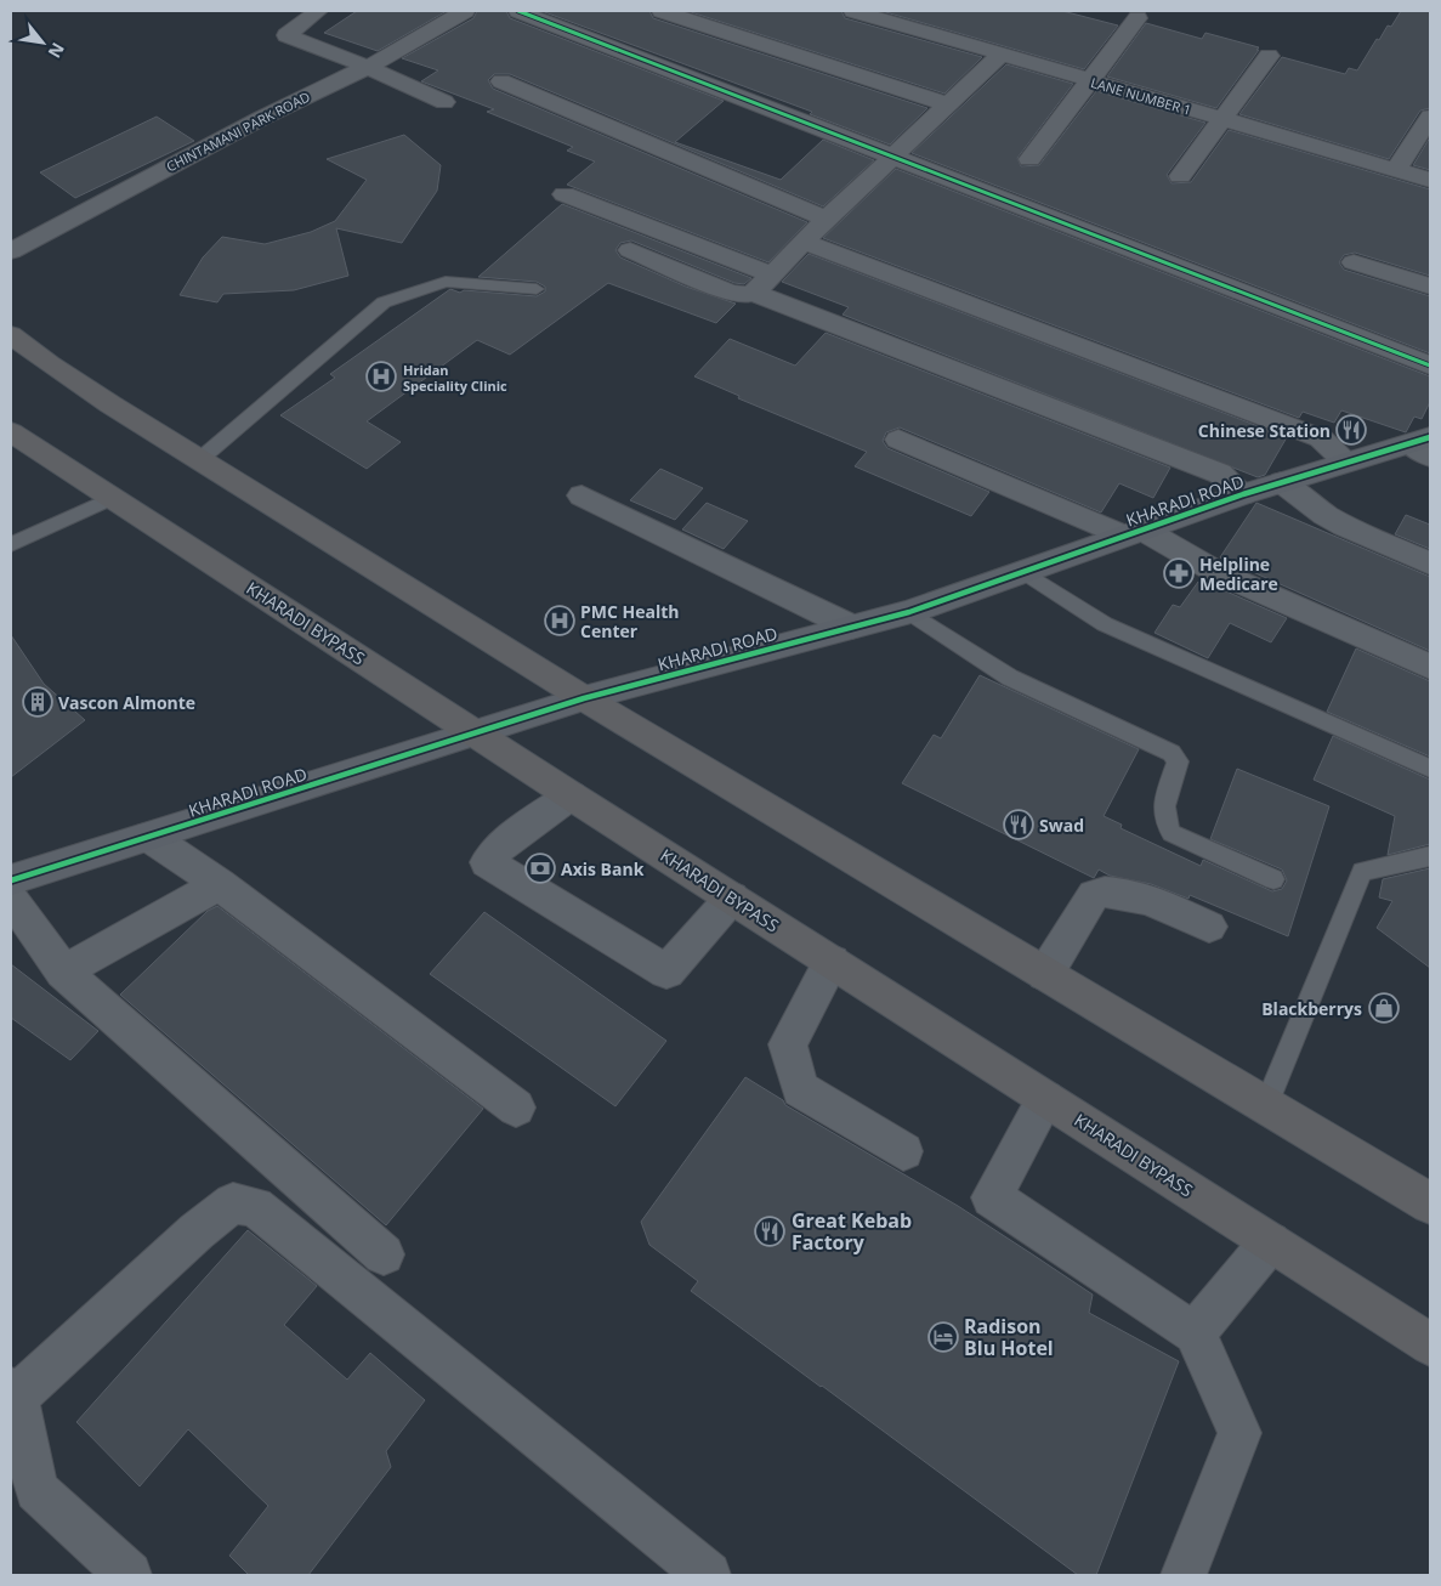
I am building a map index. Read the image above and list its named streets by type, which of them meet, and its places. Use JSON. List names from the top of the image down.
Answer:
{
  "streets": {
    "highway": ["KHARADI BYPASS"],
    "street": ["LANE NUMBER 1", "CHINTAMANI PARK ROAD", "KHARADI ROAD"]
  },
  "crossings": [
    ["KHARADI ROAD", "KHARADI BYPASS"]
  ],
  "places": {
    "hospital": ["Hridan Speciality Clinic", "PMC Health Center"],
    "restaurant": ["Chinese Station", "Swad", "Great Kebab Factory"],
    "pharmacy": ["Helpline Medicare"],
    "building": ["Vascon Almonte"],
    "bank": ["Axis Bank"],
    "shop": ["Blackberrys"],
    "hotel": ["Radison Blu Hotel"]
  },
  "north": "bottom right"
}
